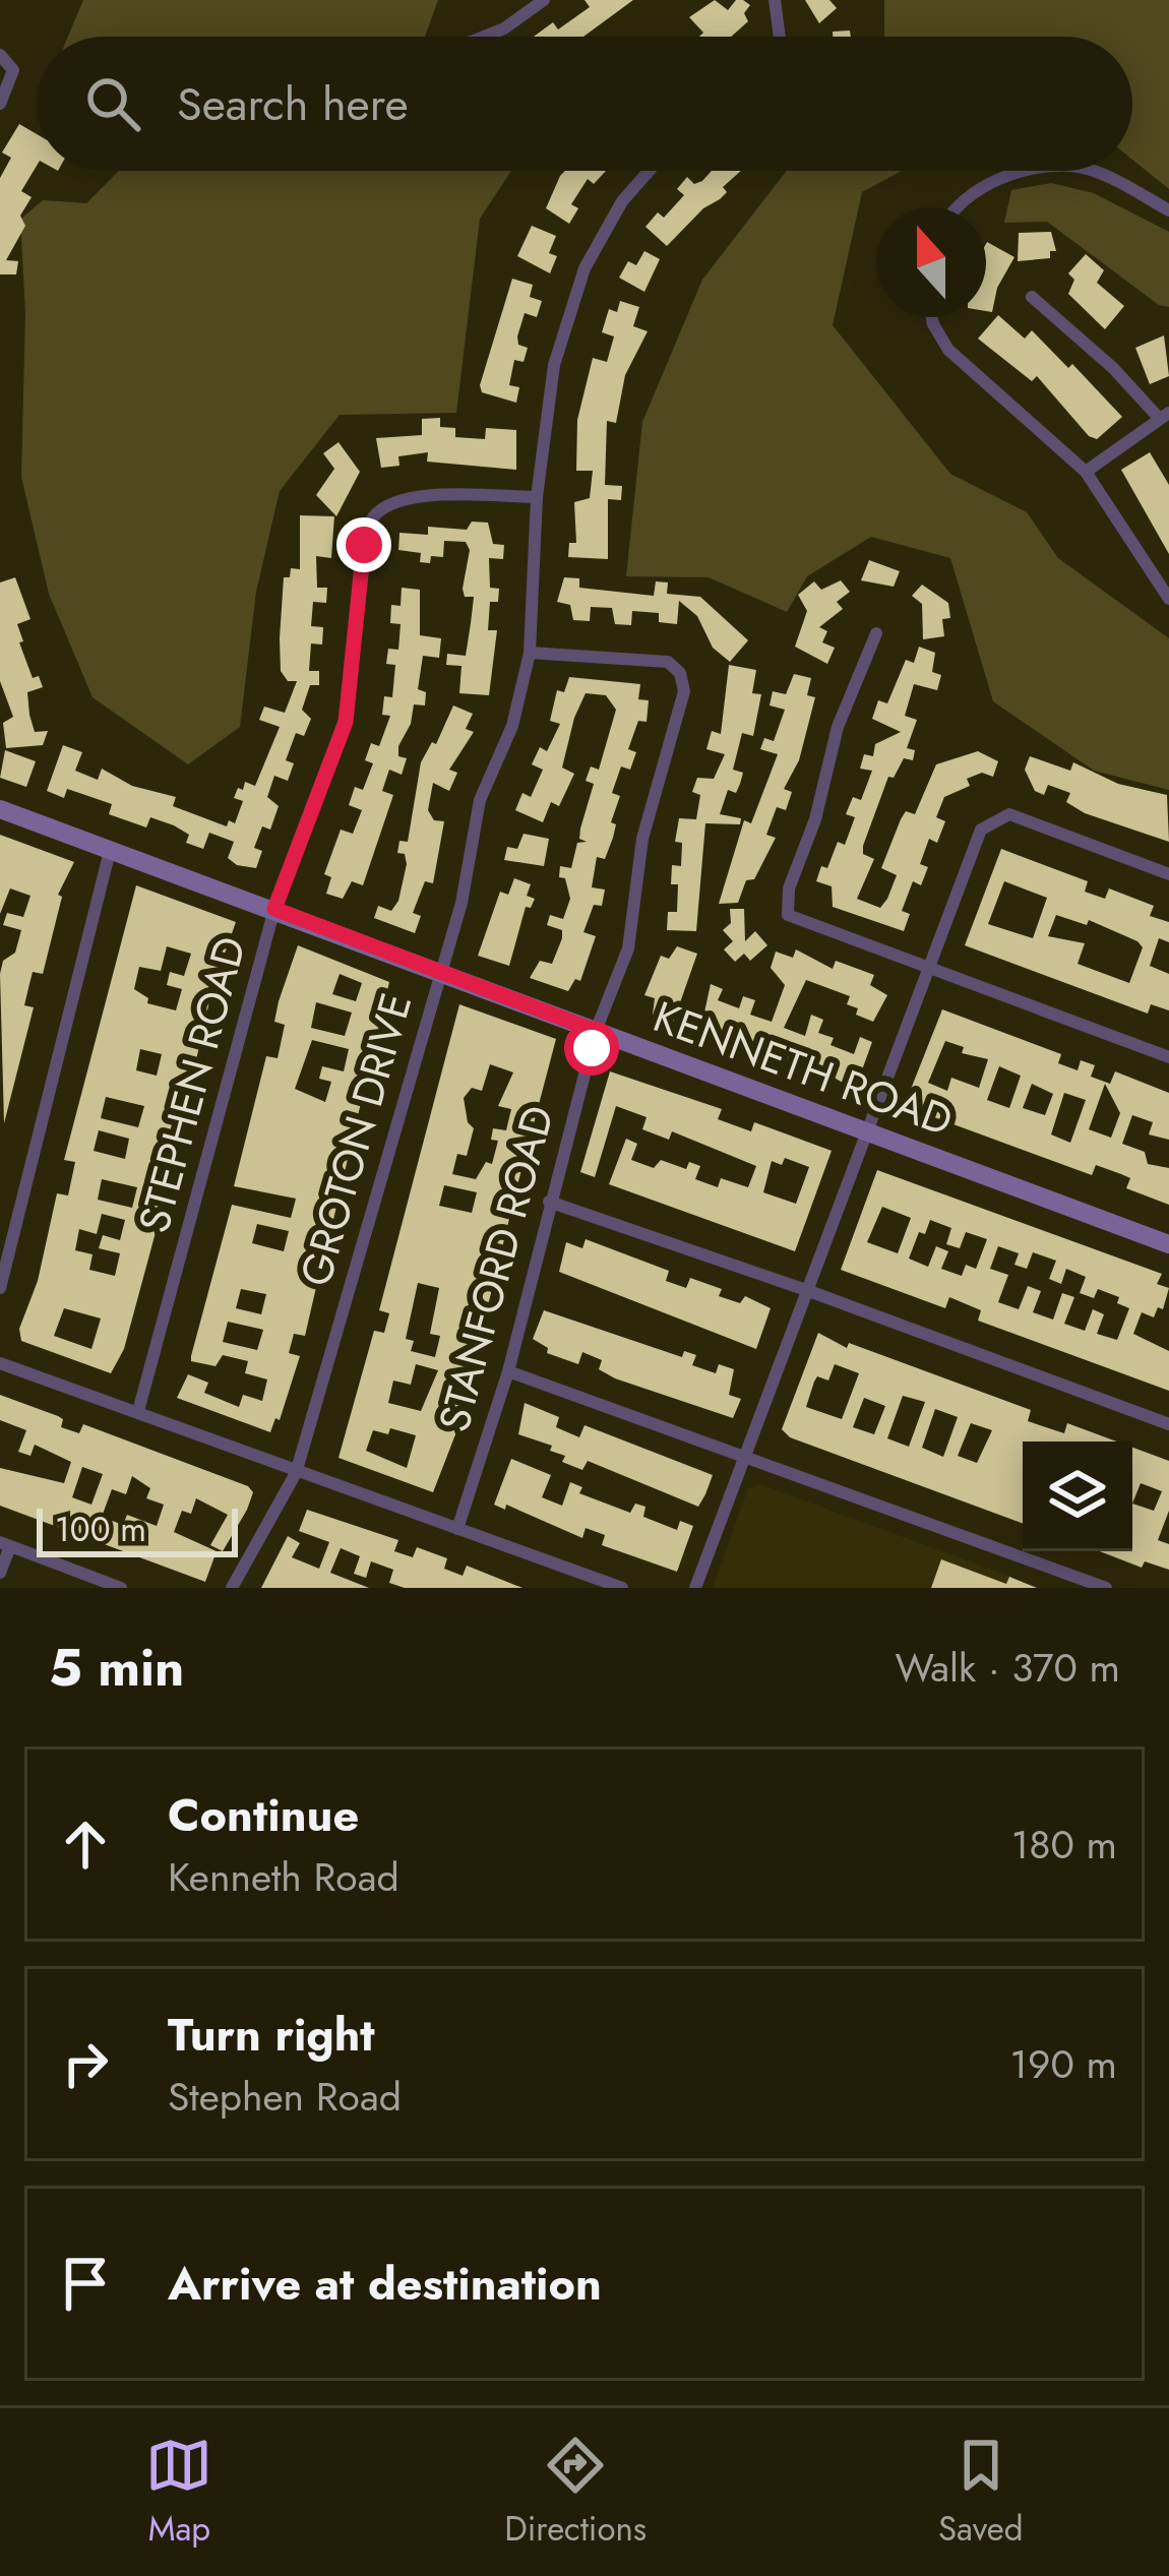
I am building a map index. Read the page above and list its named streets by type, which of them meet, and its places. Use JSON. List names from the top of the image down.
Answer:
{
  "streets": {
    "street": [
      "KENNETH ROAD",
      "STEPHEN ROAD",
      "GROTON DRIVE",
      "STANFORD ROAD"
    ]
  },
  "crossings": [
    ["KENNETH ROAD", "STEPHEN ROAD"],
    ["KENNETH ROAD", "GROTON DRIVE"],
    ["KENNETH ROAD", "STANFORD ROAD"],
    ["STEPHEN ROAD", "GROTON DRIVE"],
    ["GROTON DRIVE", "STANFORD ROAD"]
  ],
  "scale_bar": "100 m",
  "north": "top",
  "page": {
    "search": "Search here",
    "scale": "100 m",
    "heading": ["5 min", "Walk · 370 m"],
    "list": [
      ["Continue", "Kenneth Road", "180 m"],
      ["Turn right", "Stephen Road", "190 m"],
      "Arrive at destination"
    ],
    "nav": ["Map", "Directions", "Saved"]
  }
}
